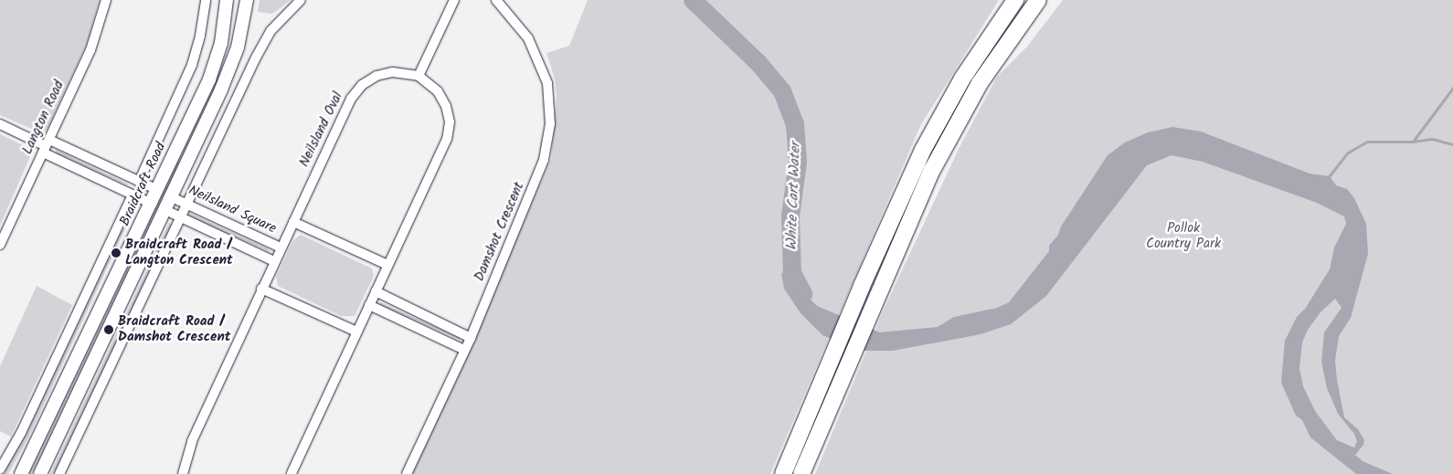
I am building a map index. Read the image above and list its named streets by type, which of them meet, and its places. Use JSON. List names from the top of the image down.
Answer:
{
  "streets": {
    "street": [
      "Langton Road",
      "Neilsland Oval",
      "Braidcraft Road",
      "Neilsland Square",
      "Damshot Crescent"
    ]
  },
  "crossings": [
    ["Neilsland Oval", "Neilsland Square"]
  ],
  "water": ["White Cart Water"],
  "parks": ["Pollok Country Park"],
  "places": ["Braidcraft Road / Langton Crescent", "Braidcraft Road / Damshot Crescent"]
}
